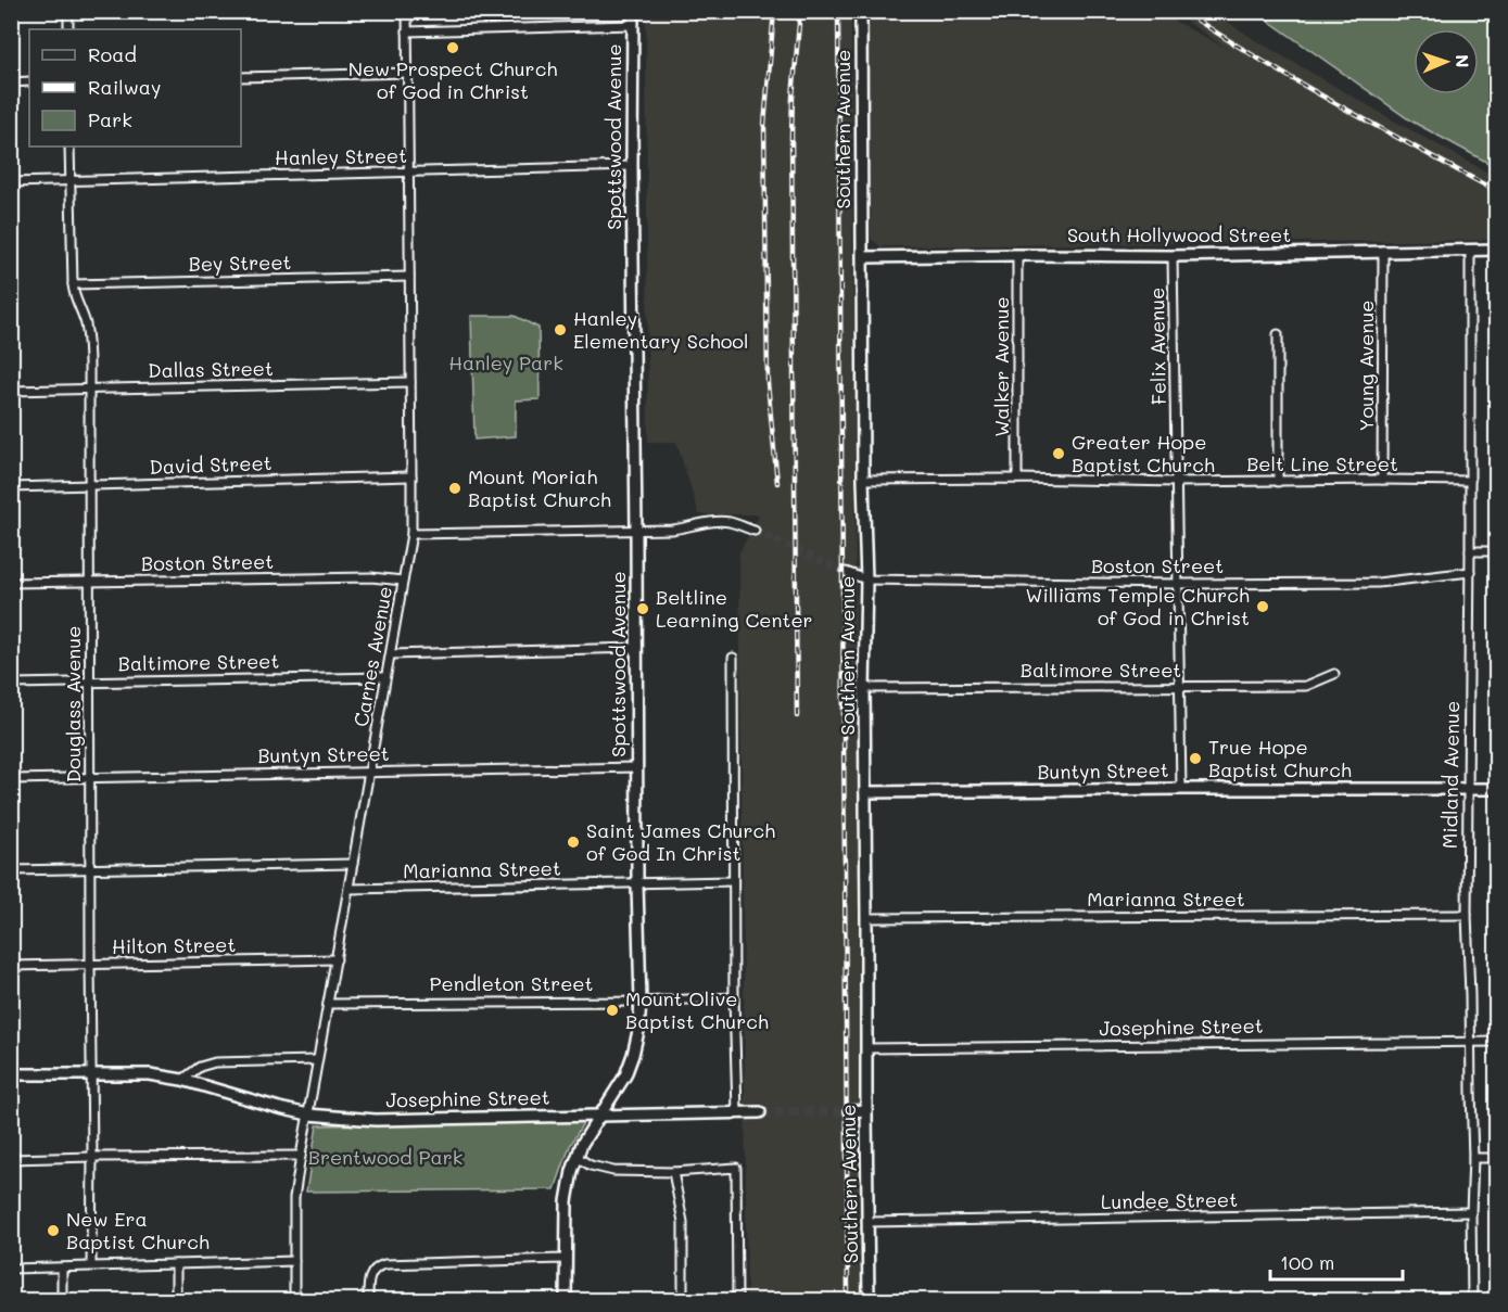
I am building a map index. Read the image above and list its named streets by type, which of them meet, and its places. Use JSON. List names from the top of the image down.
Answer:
{
  "streets": {
    "main road": [
      "Southern Avenue",
      "Spottswood Avenue",
      "South Hollywood Street",
      "Buntyn Street",
      "Josephine Street"
    ],
    "street": [
      "Hanley Street",
      "Bey Street",
      "Felix Avenue",
      "Young Avenue",
      "Walker Avenue",
      "Dallas Street",
      "Belt Line Street",
      "David Street",
      "Boston Street",
      "Carnes Avenue",
      "Baltimore Street",
      "Douglass Avenue",
      "Midland Avenue",
      "Marianna Street",
      "Hilton Street",
      "Pendleton Street",
      "Lundee Street"
    ]
  },
  "crossings": [
    ["Southern Avenue", "South Hollywood Street"],
    ["Southern Avenue", "Belt Line Street"],
    ["Southern Avenue", "Boston Street"],
    ["Southern Avenue", "Baltimore Street"],
    ["Southern Avenue", "Buntyn Street"],
    ["Southern Avenue", "Marianna Street"],
    ["Southern Avenue", "Josephine Street"],
    ["Southern Avenue", "Lundee Street"],
    ["Spottswood Avenue", "Hanley Street"],
    ["Spottswood Avenue", "Buntyn Street"],
    ["Spottswood Avenue", "Marianna Street"],
    ["Spottswood Avenue", "Pendleton Street"],
    ["Spottswood Avenue", "Josephine Street"],
    ["Hanley Street", "Carnes Avenue"],
    ["Hanley Street", "Douglass Avenue"],
    ["South Hollywood Street", "Felix Avenue"],
    ["South Hollywood Street", "Young Avenue"],
    ["South Hollywood Street", "Walker Avenue"],
    ["South Hollywood Street", "Midland Avenue"],
    ["Bey Street", "Carnes Avenue"],
    ["Bey Street", "Douglass Avenue"],
    ["Felix Avenue", "Belt Line Street"],
    ["Felix Avenue", "Boston Street"],
    ["Felix Avenue", "Baltimore Street"],
    ["Felix Avenue", "Buntyn Street"],
    ["Young Avenue", "Belt Line Street"],
    ["Walker Avenue", "Belt Line Street"],
    ["Dallas Street", "Carnes Avenue"],
    ["Dallas Street", "Douglass Avenue"],
    ["Belt Line Street", "Midland Avenue"],
    ["David Street", "Carnes Avenue"],
    ["David Street", "Douglass Avenue"],
    ["Boston Street", "Carnes Avenue"],
    ["Boston Street", "Douglass Avenue"],
    ["Boston Street", "Midland Avenue"],
    ["Carnes Avenue", "Baltimore Street"],
    ["Carnes Avenue", "Buntyn Street"],
    ["Carnes Avenue", "Marianna Street"],
    ["Carnes Avenue", "Hilton Street"],
    ["Carnes Avenue", "Pendleton Street"],
    ["Carnes Avenue", "Josephine Street"],
    ["Baltimore Street", "Douglass Avenue"],
    ["Douglass Avenue", "Buntyn Street"],
    ["Douglass Avenue", "Hilton Street"],
    ["Buntyn Street", "Midland Avenue"],
    ["Midland Avenue", "Marianna Street"],
    ["Midland Avenue", "Josephine Street"],
    ["Midland Avenue", "Lundee Street"]
  ],
  "parks": ["Hanley Park", "Brentwood Park"],
  "places": [
    "New Prospect Church of God in Christ",
    "Hanley Elementary School",
    "Greater Hope Baptist Church",
    "Mount Moriah Baptist Church",
    "Williams Temple Church of God in Christ",
    "Beltline Learning Center",
    "True Hope Baptist Church",
    "Saint James Church of God In Christ",
    "Mount Olive Baptist Church",
    "New Era Baptist Church"
  ],
  "legend": ["Road", "Railway", "Park"],
  "scale_bar": "100 m",
  "north": "right"
}
